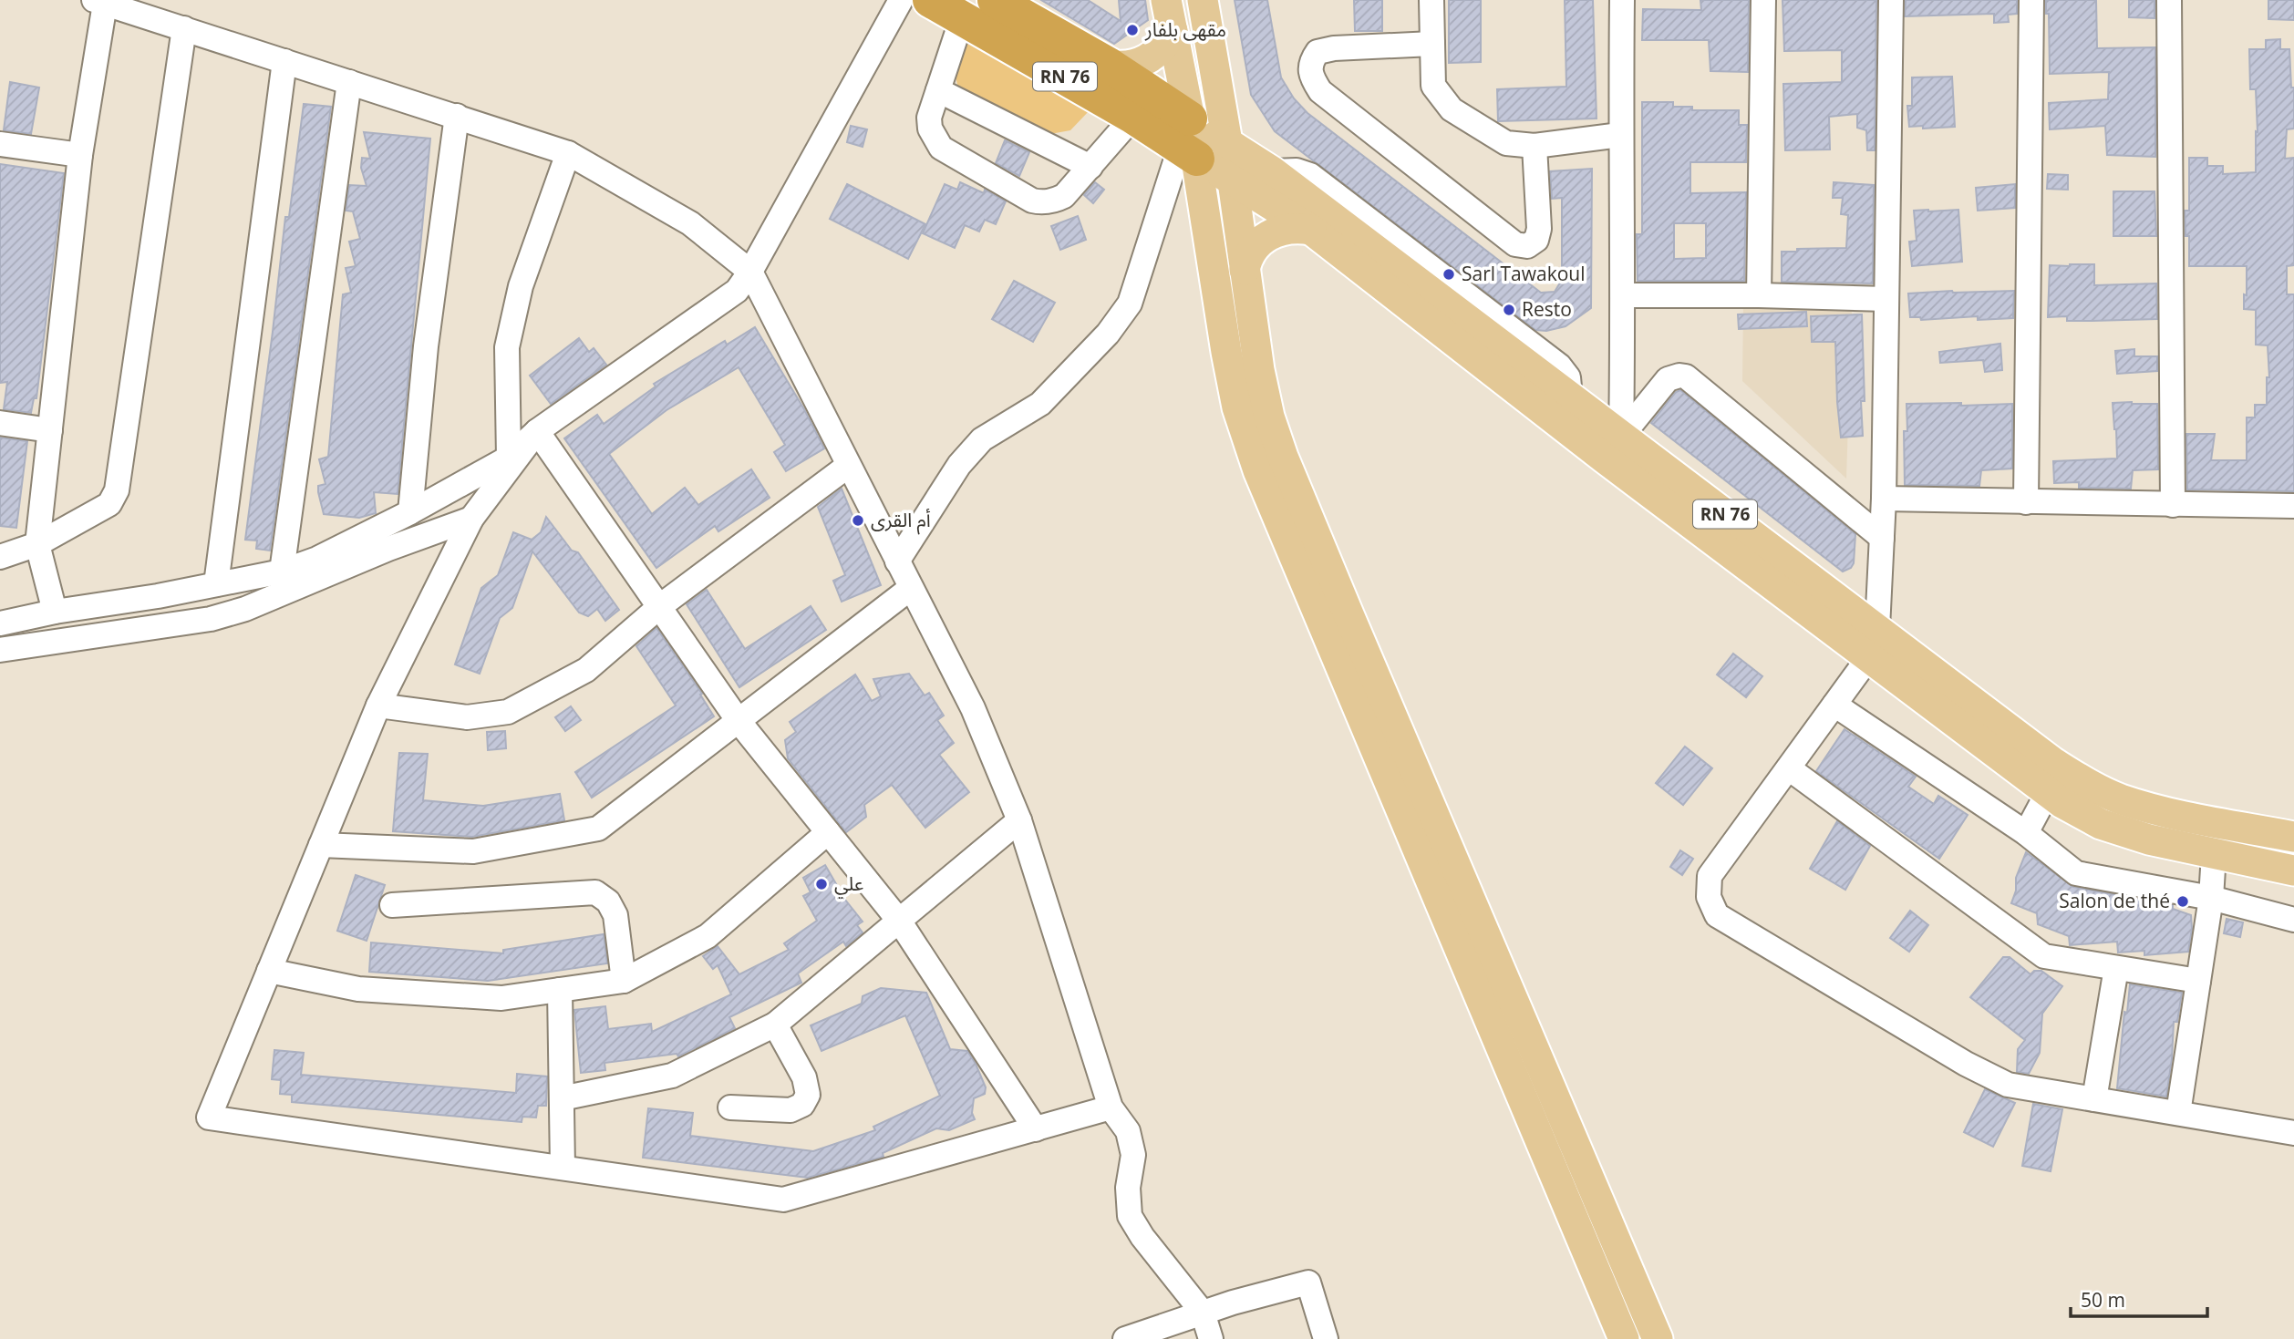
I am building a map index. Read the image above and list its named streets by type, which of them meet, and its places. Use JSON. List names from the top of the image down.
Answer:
{
  "streets": {
    "highway": ["RN 76"]
  },
  "places": [
    "مقهى بلفار",
    "Sarl Tawakoul",
    "Resto",
    "أم القرى",
    "علي",
    "Salon de thé"
  ],
  "scale_bar": "50 m"
}
